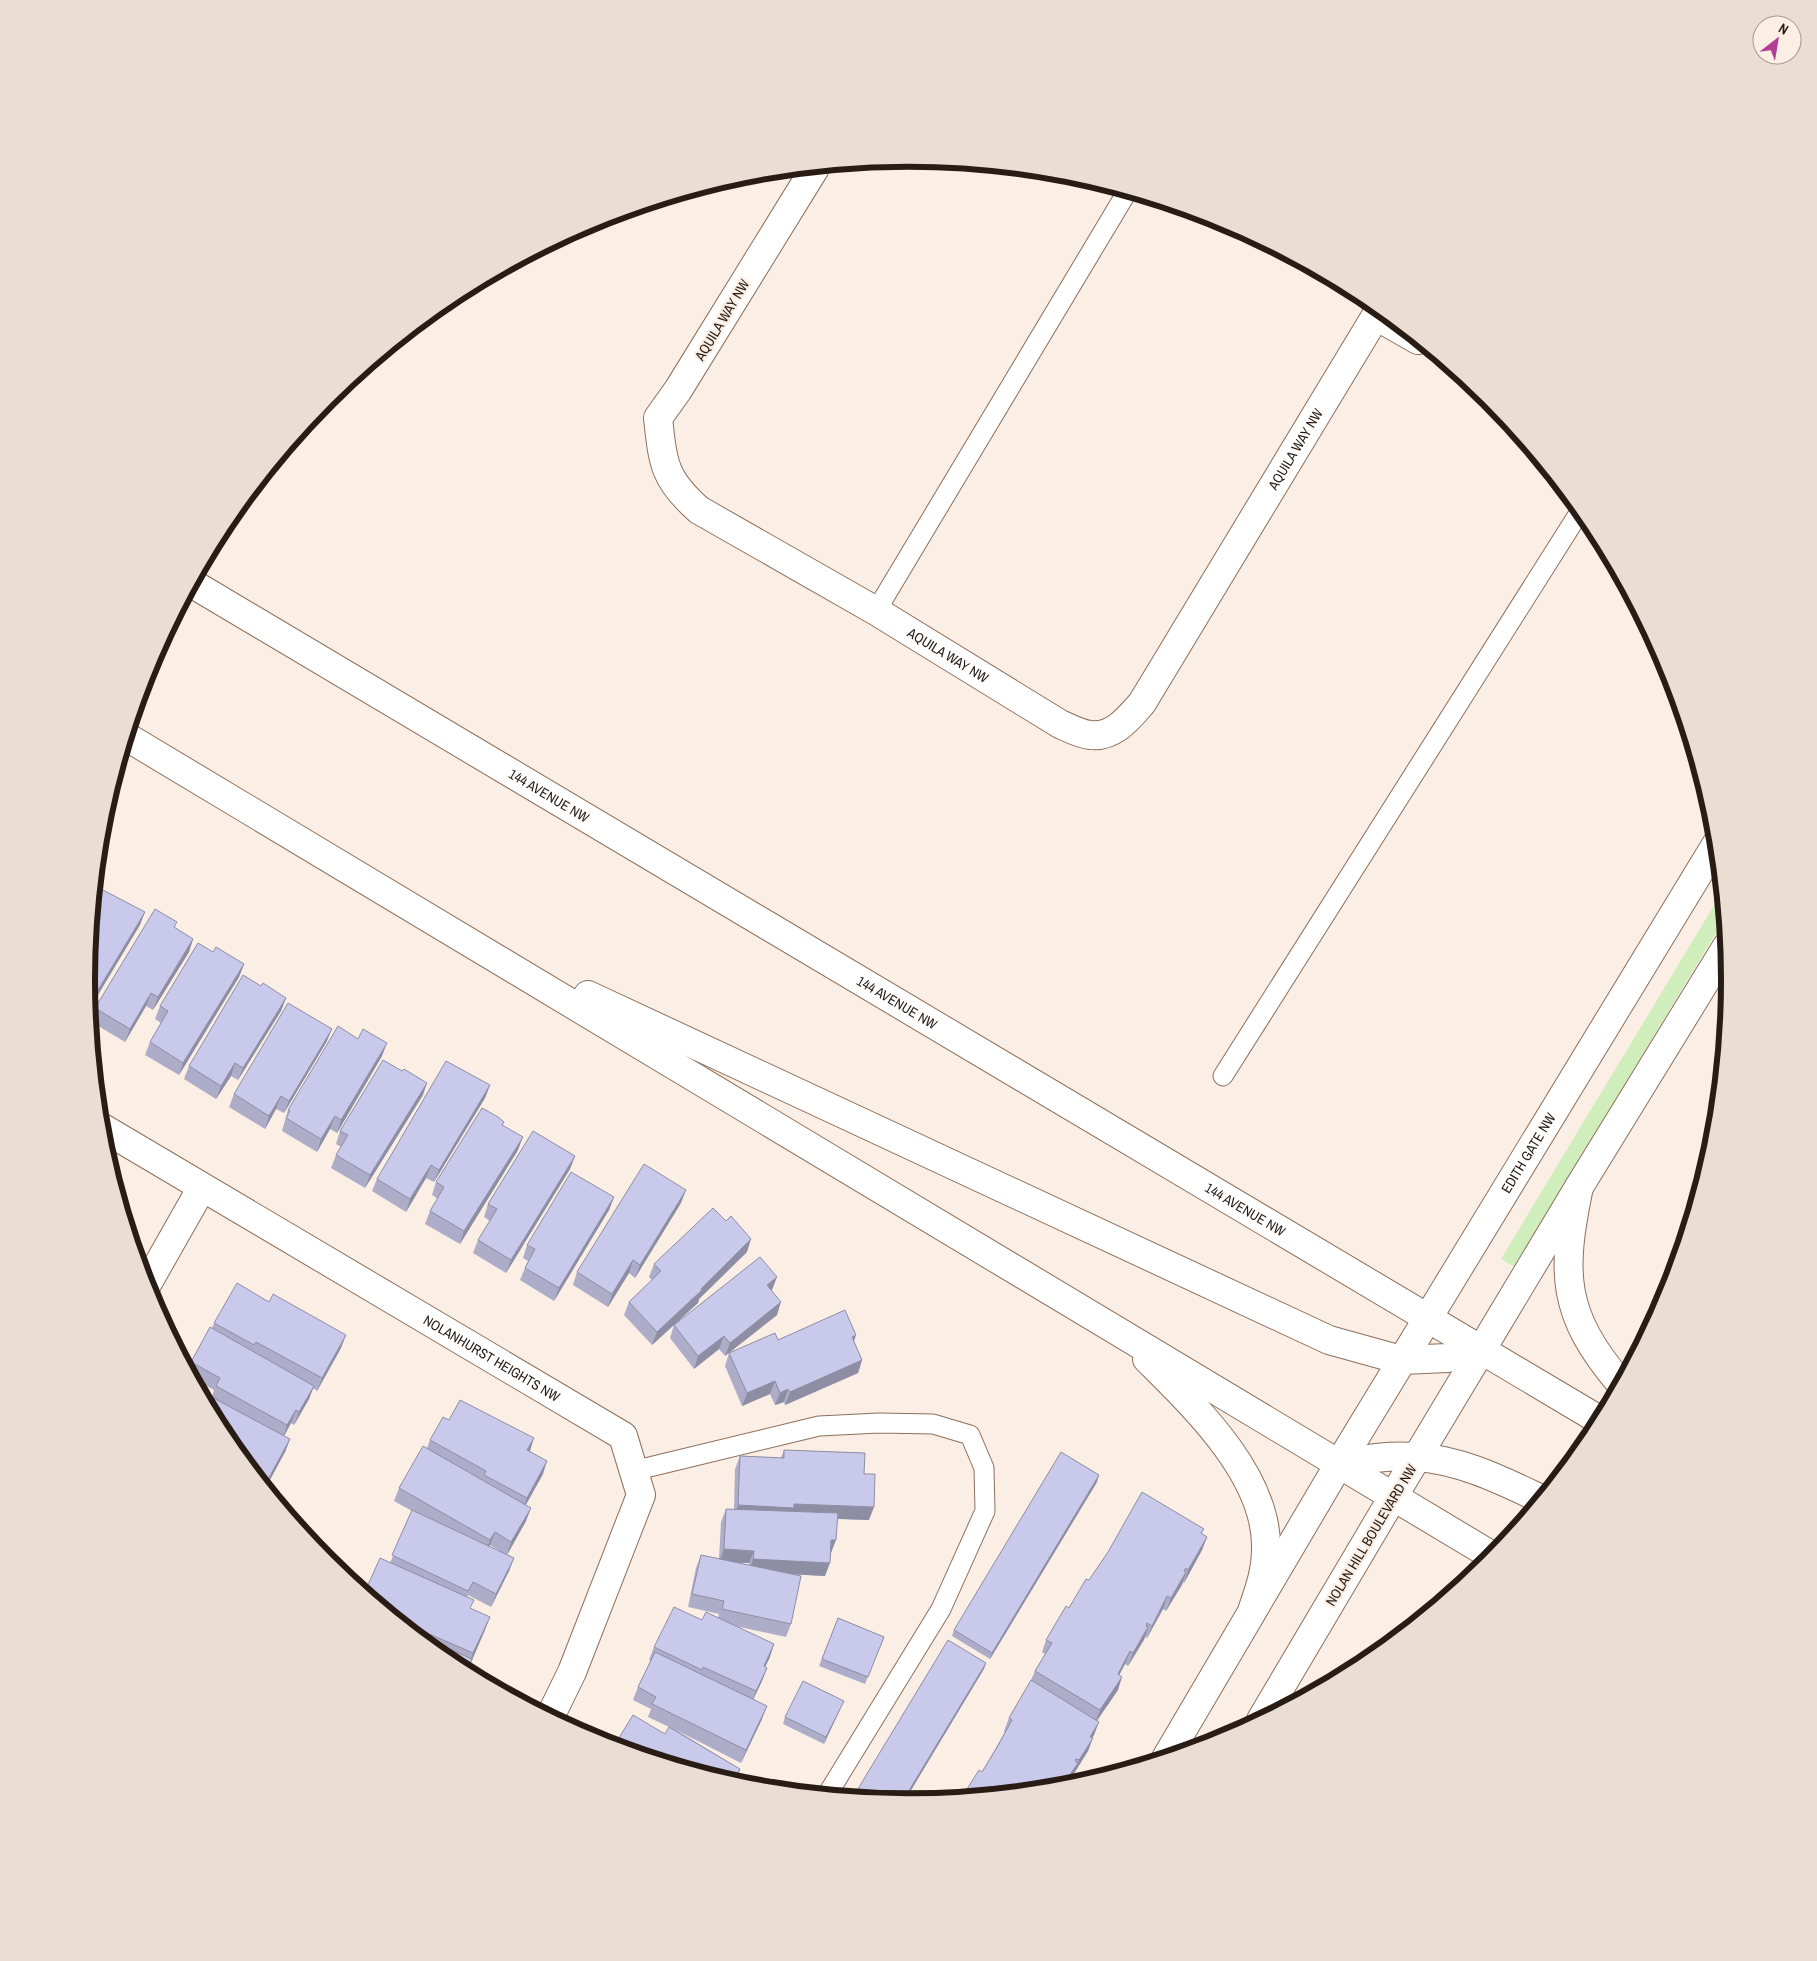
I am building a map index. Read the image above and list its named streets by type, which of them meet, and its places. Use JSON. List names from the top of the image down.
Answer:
{
  "streets": {
    "main road": [
      "AQUILA WAY NW",
      "144 AVENUE NW",
      "EDITH GATE NW",
      "NOLANHURST HEIGHTS NW",
      "NOLAN HILL BOULEVARD NW"
    ]
  },
  "crossings": [
    ["144 AVENUE NW", "EDITH GATE NW"],
    ["144 AVENUE NW", "NOLAN HILL BOULEVARD NW"]
  ],
  "north": "top right"
}
